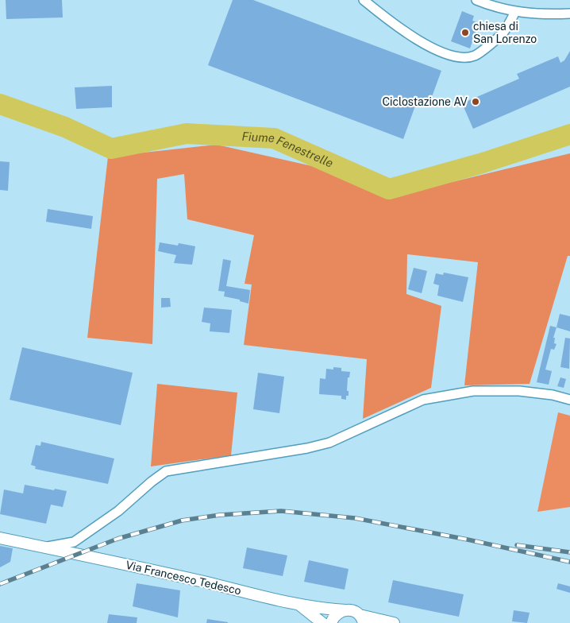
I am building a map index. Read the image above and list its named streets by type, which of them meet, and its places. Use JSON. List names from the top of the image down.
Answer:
{
  "streets": {
    "street": ["Via Francesco Tedesco"]
  },
  "water": ["Fiume Fenestrelle"],
  "places": ["chiesa di San Lorenzo", "Ciclostazione AV"]
}
